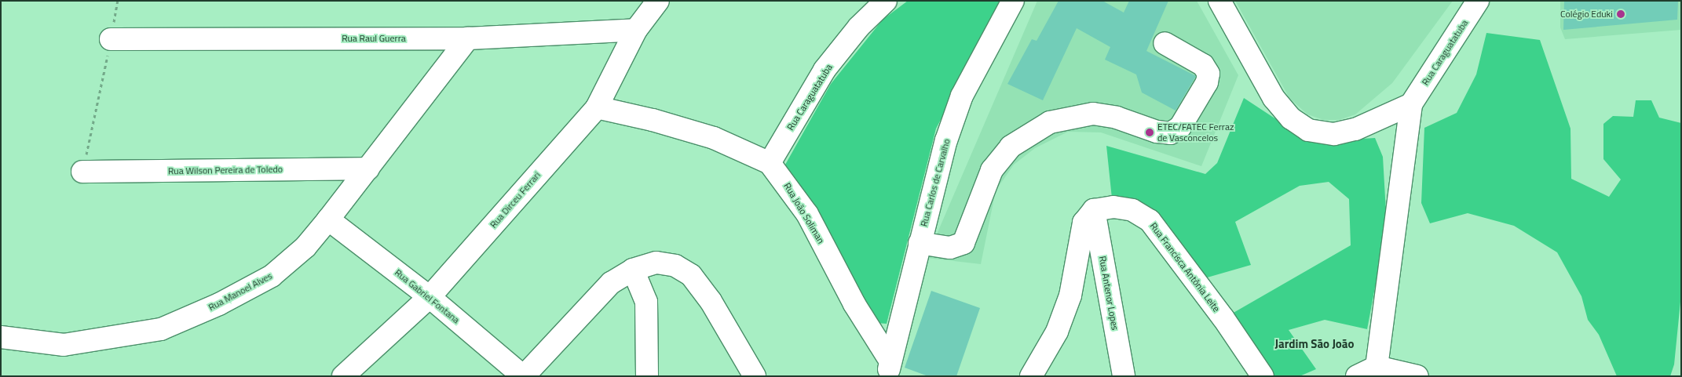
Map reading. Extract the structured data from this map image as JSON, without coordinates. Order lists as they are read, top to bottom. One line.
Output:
{"streets":{"street":["Rua Raul Guerra","Rua Caraguatatuba","Rua Wilson Pereira de Toledo","Rua Carlos de Carvalho","Rua Dirceu Ferrari","Rua João Soliman","Rua Francisca Antônia Leite","Rua Manoel Alves","Rua Antenor Lopes","Rua Gabriel Fontana"]},"crossings":[["Rua Raul Guerra","Rua Dirceu Ferrari"],["Rua Raul Guerra","Rua Manoel Alves"],["Rua Caraguatatuba","Rua João Soliman"],["Rua Wilson Pereira de Toledo","Rua Manoel Alves"],["Rua Carlos de Carvalho","Rua João Soliman"],["Rua Dirceu Ferrari","Rua João Soliman"],["Rua Dirceu Ferrari","Rua Gabriel Fontana"],["Rua Francisca Antônia Leite","Rua Antenor Lopes"],["Rua Manoel Alves","Rua Gabriel Fontana"]],"districts":["Jardim São João"],"places":["Colégio Eduki","ETEC/FATEC Ferraz de Vasconcelos"]}
